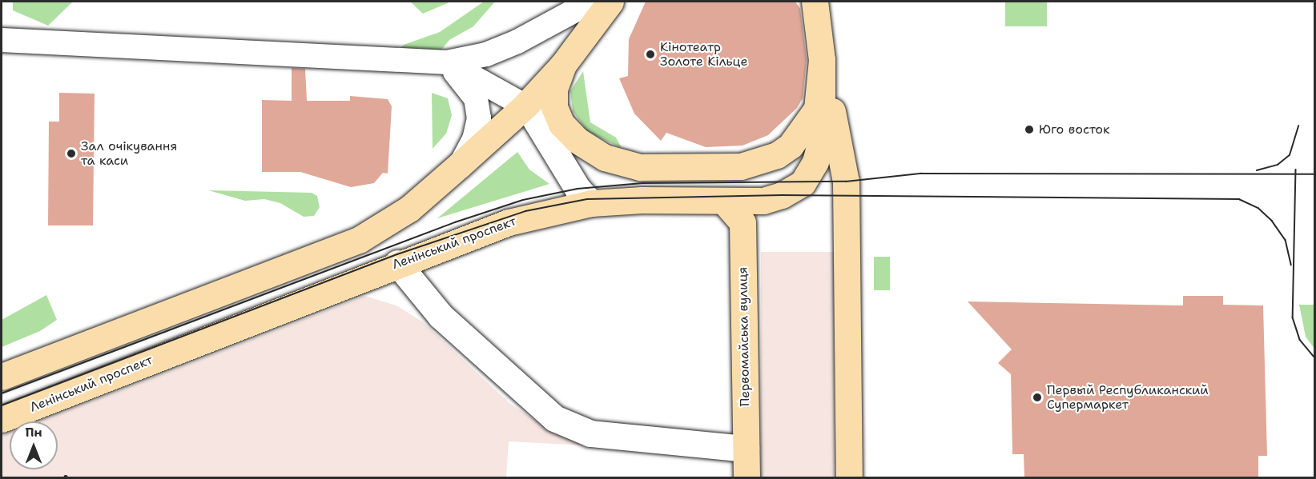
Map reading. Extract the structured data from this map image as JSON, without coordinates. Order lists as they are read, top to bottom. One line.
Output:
{"streets":{"main road":["Ленінський проспект","Первомайська вулиця"]},"crossings":[["Ленінський проспект","Первомайська вулиця"]],"places":["Кінотеатр Золоте Кільце","Юго восток","Зал очікування та каси","Первый Республиканский Супермаркет"],"north":"top"}
